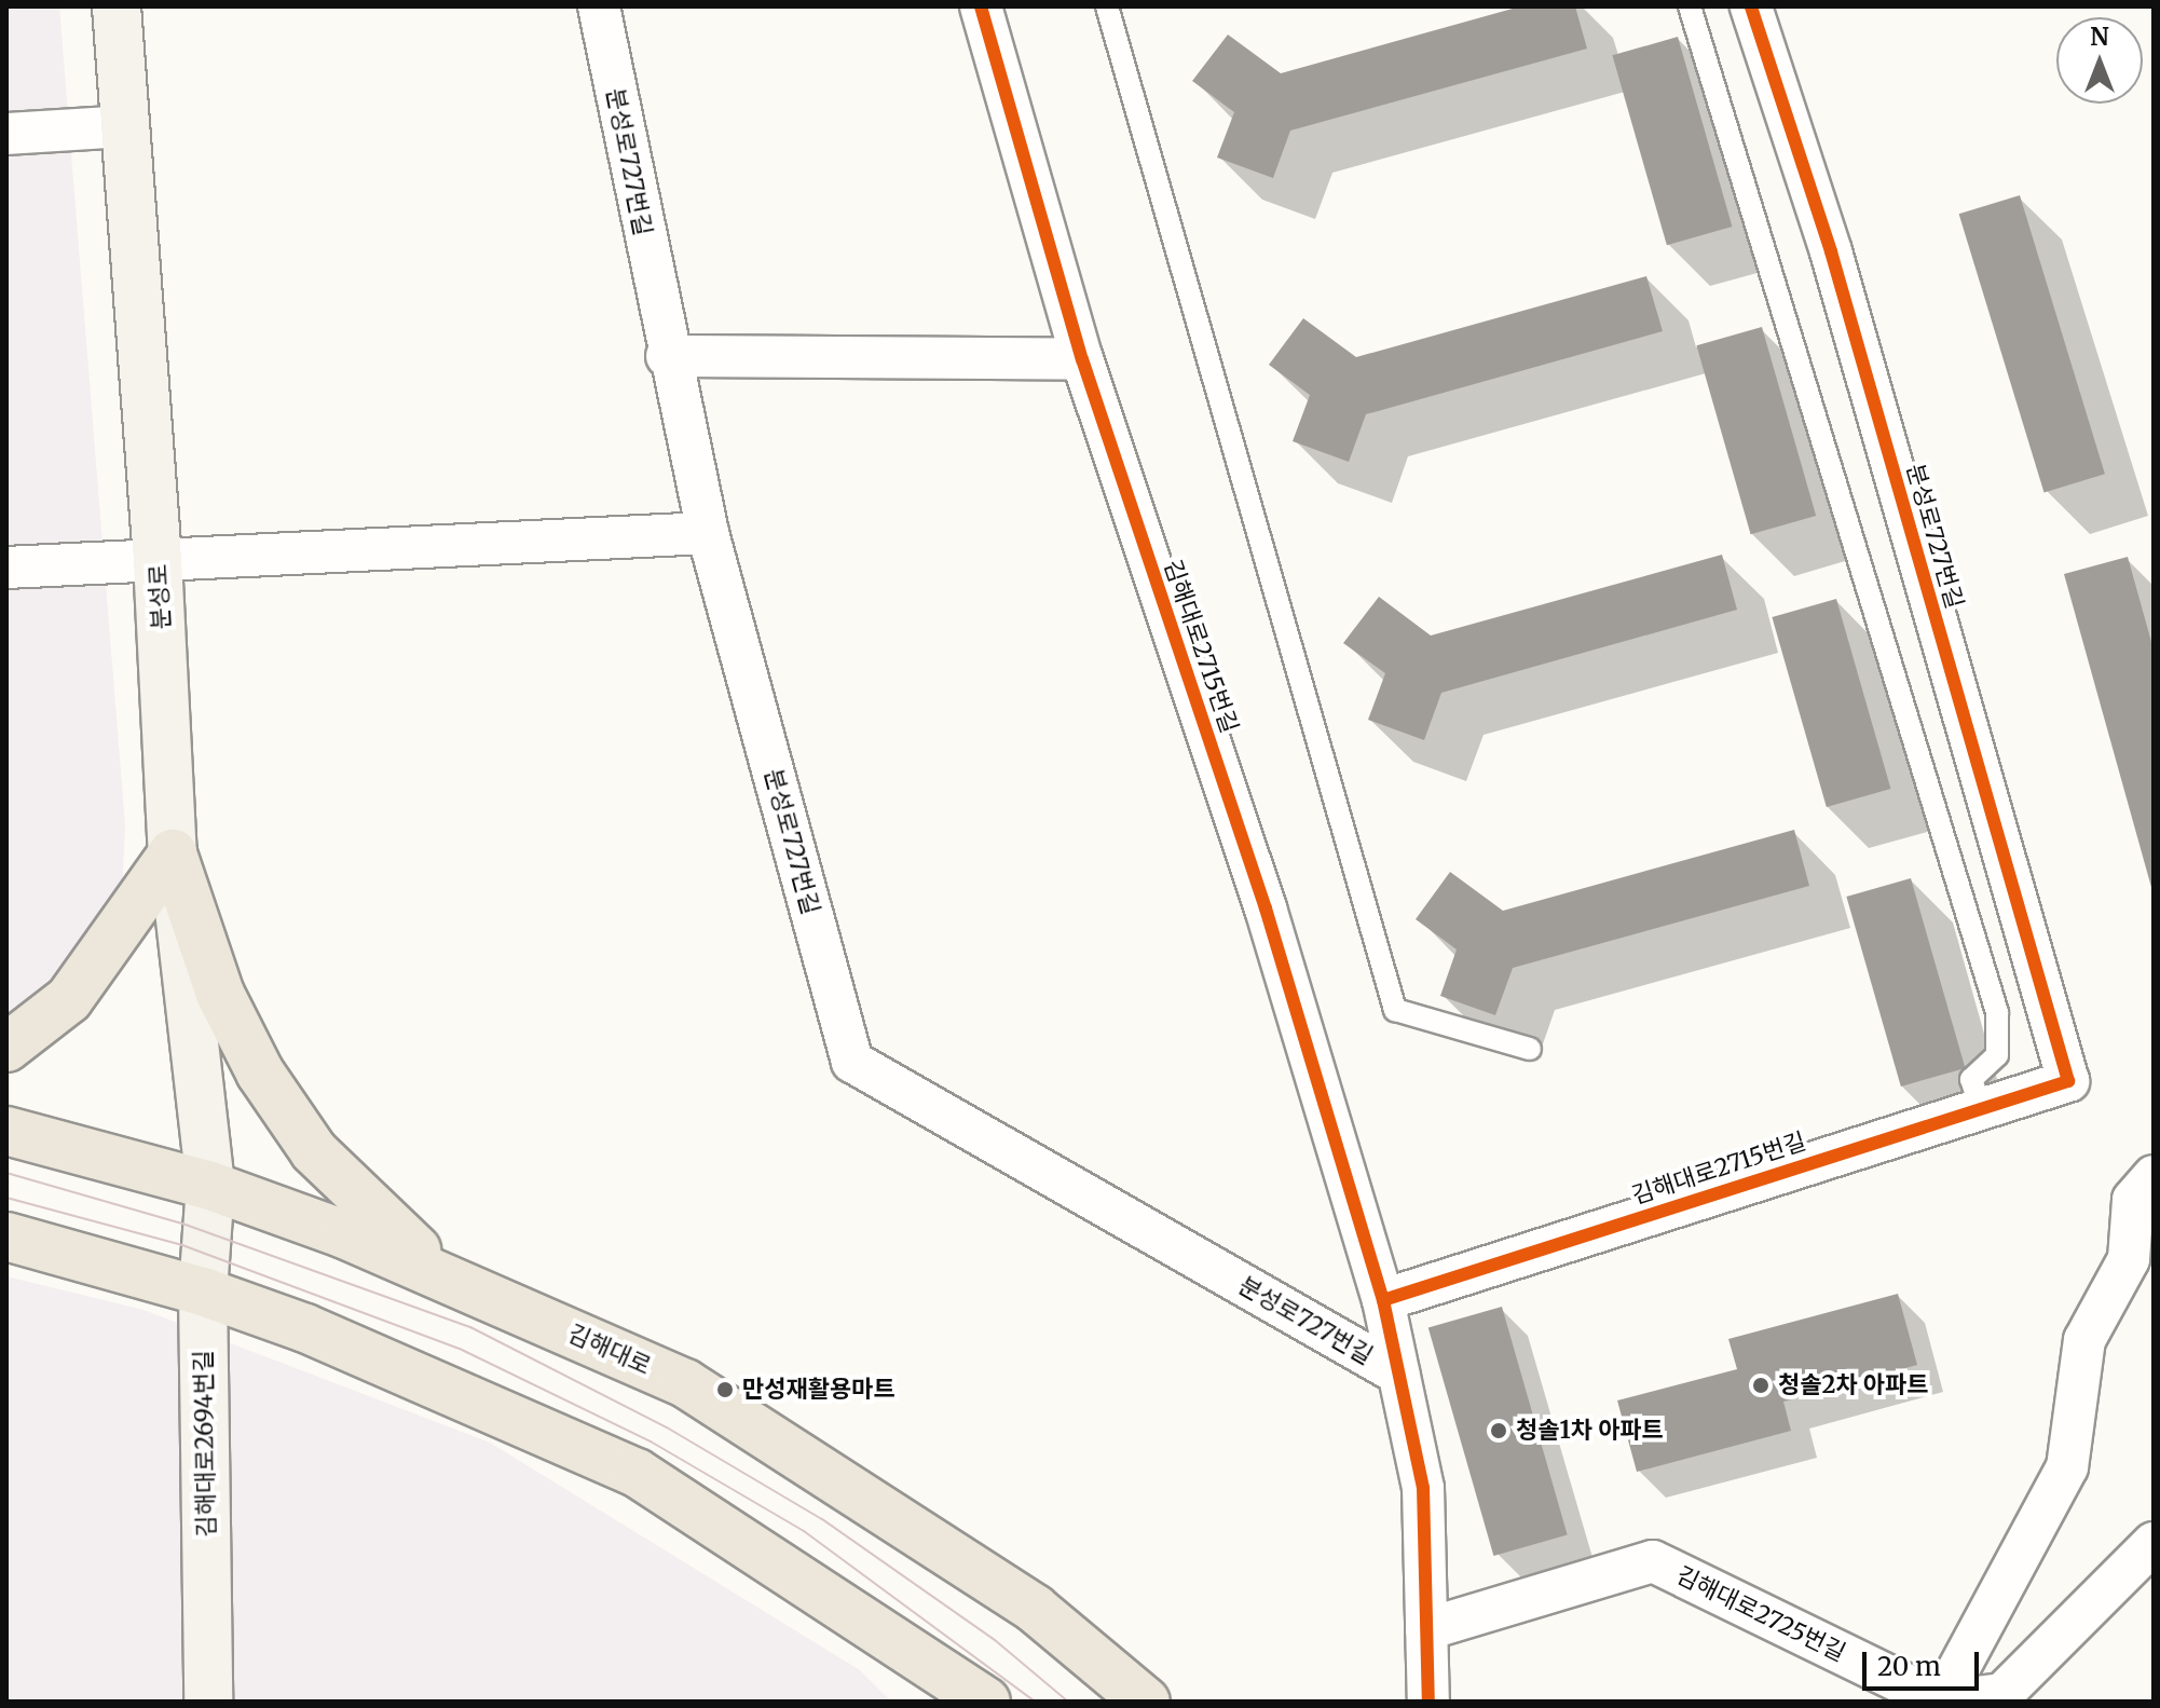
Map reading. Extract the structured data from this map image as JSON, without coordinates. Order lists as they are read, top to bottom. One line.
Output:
{"streets":{"main road":["분성로","김해대로","김해대로2694번길"],"street":["분성로727번길","김해대로2715번길","김해대로2725번길"]},"crossings":[["분성로727번길","김해대로2715번길"],["분성로","김해대로"],["분성로","김해대로2694번길"],["김해대로2715번길","김해대로2725번길"],["김해대로","김해대로2694번길"]],"places":["청솔2차 아파트","만성재활용마트","청솔1차 아파트"],"scale_bar":"20 m","north":"top"}
